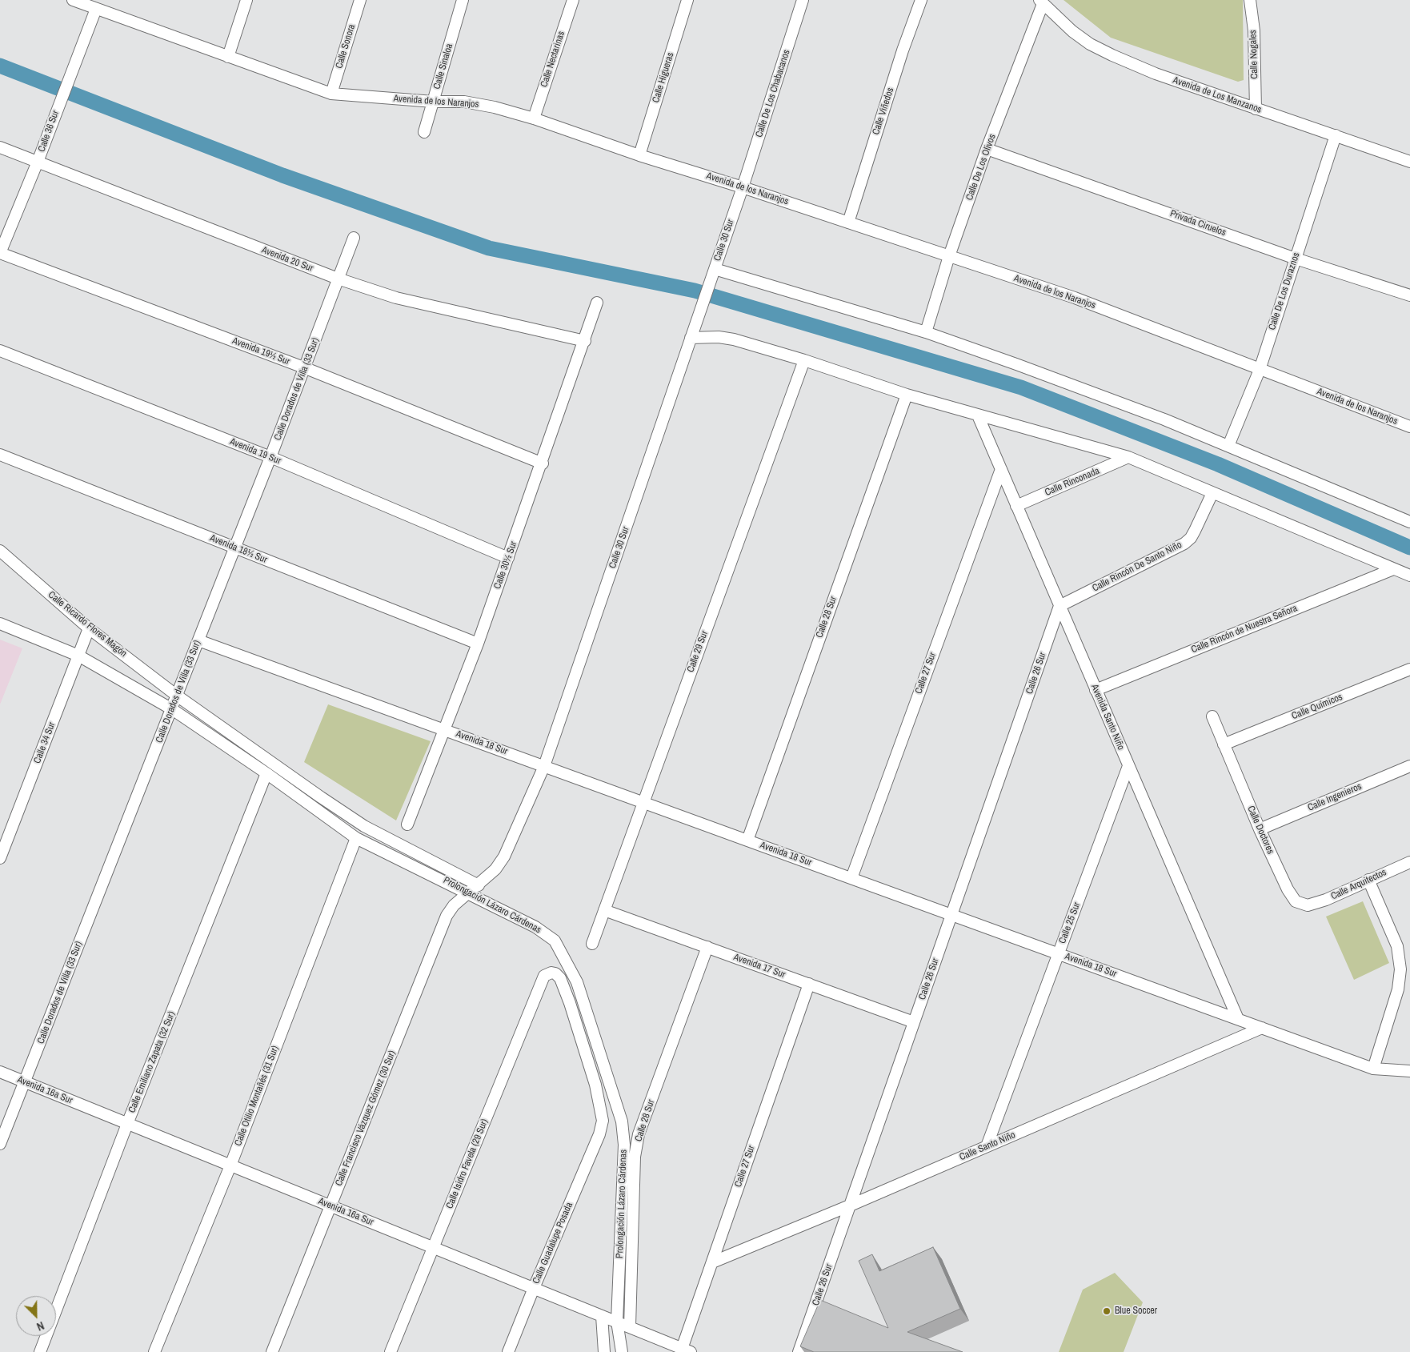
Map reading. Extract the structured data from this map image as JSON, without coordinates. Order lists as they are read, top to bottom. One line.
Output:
{"streets":{"street":["Calle Sonora","Calle Nogales","Calle Nectarinas","Calle Sinaloa","Calle Higueras","Calle De Los Chabacanos","Avenida de Los Manzanos","Avenida de los Naranjos","Calle Viñedos","Calle 36 Sur","Calle De Los Olivos","Privada Ciruelos","Calle 30 Sur","Avenida 20 Sur","Calle De Los Duraznos","Avenida 19½ Sur","Calle Dorados de Villa (33 Sur)","Avenida 19 Sur","Calle Rinconada","Avenida 18½ Sur","Calle 30½ Sur","Calle Rincón De Santo Niño","Calle 28 Sur","Calle Ricardo Flores Magón","Calle Rincón de Nuestra Señora","Calle 29 Sur","Calle 27 Sur","Calle 26 Sur","Calle Químicos","Avenida Santo Niño","Calle 34 Sur","Avenida 18 Sur","Calle Ingenieros","Calle Doctores","Calle Arquitectos","Prolongación Lázaro Cárdenas","Calle 25 Sur","Avenida 17 Sur","Calle Emiliano Zapata (32 Sur)","Avenida 16a Sur","Calle Otilio Montañés (31 Sur)","Calle Francisco Vázquez Gómez (30 Sur)","Calle Santo Niño","Calle Isidro Favela (29 Sur)","Calle Guadalupe Posada"]},"crossings":[["Calle Sonora","Avenida de los Naranjos"],["Calle Nogales","Avenida de Los Manzanos"],["Calle Nectarinas","Avenida de los Naranjos"],["Calle Sinaloa","Avenida de los Naranjos"],["Calle Higueras","Avenida de los Naranjos"],["Calle De Los Chabacanos","Avenida de los Naranjos"],["Calle De Los Chabacanos","Calle 30 Sur"],["Avenida de Los Manzanos","Calle De Los Olivos"],["Avenida de Los Manzanos","Calle De Los Duraznos"],["Avenida de los Naranjos","Calle Viñedos"],["Avenida de los Naranjos","Calle 36 Sur"],["Avenida de los Naranjos","Calle De Los Olivos"],["Avenida de los Naranjos","Calle 30 Sur"],["Avenida de los Naranjos","Calle De Los Duraznos"],["Calle 36 Sur","Avenida 20 Sur"],["Calle 36 Sur","Avenida 19½ Sur"],["Calle De Los Olivos","Privada Ciruelos"],["Privada Ciruelos","Calle De Los Duraznos"],["Calle 30 Sur","Avenida 18 Sur"],["Calle 30 Sur","Prolongación Lázaro Cárdenas"],["Calle 30 Sur","Calle Francisco Vázquez Gómez (30 Sur)"],["Avenida 20 Sur","Calle Dorados de Villa (33 Sur)"],["Avenida 20 Sur","Calle 30½ Sur"],["Avenida 19½ Sur","Calle Dorados de Villa (33 Sur)"],["Avenida 19½ Sur","Calle 30½ Sur"],["Calle Dorados de Villa (33 Sur)","Avenida 19 Sur"],["Calle Dorados de Villa (33 Sur)","Avenida 18½ Sur"],["Calle Dorados de Villa (33 Sur)","Calle Ricardo Flores Magón"],["Calle Dorados de Villa (33 Sur)","Avenida 18 Sur"],["Calle Dorados de Villa (33 Sur)","Prolongación Lázaro Cárdenas"],["Calle Dorados de Villa (33 Sur)","Avenida 16a Sur"],["Avenida 19 Sur","Calle 30½ Sur"],["Calle Rinconada","Avenida Santo Niño"],["Avenida 18½ Sur","Calle 30½ Sur"],["Calle 30½ Sur","Avenida 18 Sur"],["Calle Rincón De Santo Niño","Calle 26 Sur"],["Calle Rincón De Santo Niño","Avenida Santo Niño"],["Calle 28 Sur","Avenida 18 Sur"],["Calle 28 Sur","Avenida 17 Sur"],["Calle 28 Sur","Avenida 16a Sur"],["Calle Ricardo Flores Magón","Calle 34 Sur"],["Calle Ricardo Flores Magón","Prolongación Lázaro Cárdenas"],["Calle Rincón de Nuestra Señora","Avenida Santo Niño"],["Calle 29 Sur","Avenida 18 Sur"],["Calle 29 Sur","Avenida 17 Sur"],["Calle 27 Sur","Avenida Santo Niño"],["Calle 27 Sur","Avenida 18 Sur"],["Calle 27 Sur","Avenida 17 Sur"],["Calle 27 Sur","Avenida 16a Sur"],["Calle 27 Sur","Calle Santo Niño"],["Calle 26 Sur","Avenida Santo Niño"],["Calle 26 Sur","Avenida 18 Sur"],["Calle 26 Sur","Avenida 17 Sur"],["Calle 26 Sur","Calle Santo Niño"],["Calle Químicos","Calle Doctores"],["Avenida Santo Niño","Avenida 18 Sur"],["Avenida Santo Niño","Calle 25 Sur"],["Avenida 18 Sur","Calle 25 Sur"],["Avenida 18 Sur","Calle Santo Niño"],["Calle Ingenieros","Calle Doctores"],["Calle Doctores","Calle Arquitectos"],["Prolongación Lázaro Cárdenas","Calle Emiliano Zapata (32 Sur)"],["Prolongación Lázaro Cárdenas","Avenida 16a Sur"],["Prolongación Lázaro Cárdenas","Calle Otilio Montañés (31 Sur)"],["Prolongación Lázaro Cárdenas","Calle Francisco Vázquez Gómez (30 Sur)"],["Calle 25 Sur","Calle Santo Niño"],["Calle Emiliano Zapata (32 Sur)","Avenida 16a Sur"],["Avenida 16a Sur","Calle Otilio Montañés (31 Sur)"],["Avenida 16a Sur","Calle Francisco Vázquez Gómez (30 Sur)"],["Avenida 16a Sur","Calle Isidro Favela (29 Sur)"],["Avenida 16a Sur","Calle Guadalupe Posada"],["Calle Isidro Favela (29 Sur)","Calle Guadalupe Posada"]],"places":["Blue Soccer"],"north":"bottom right"}
